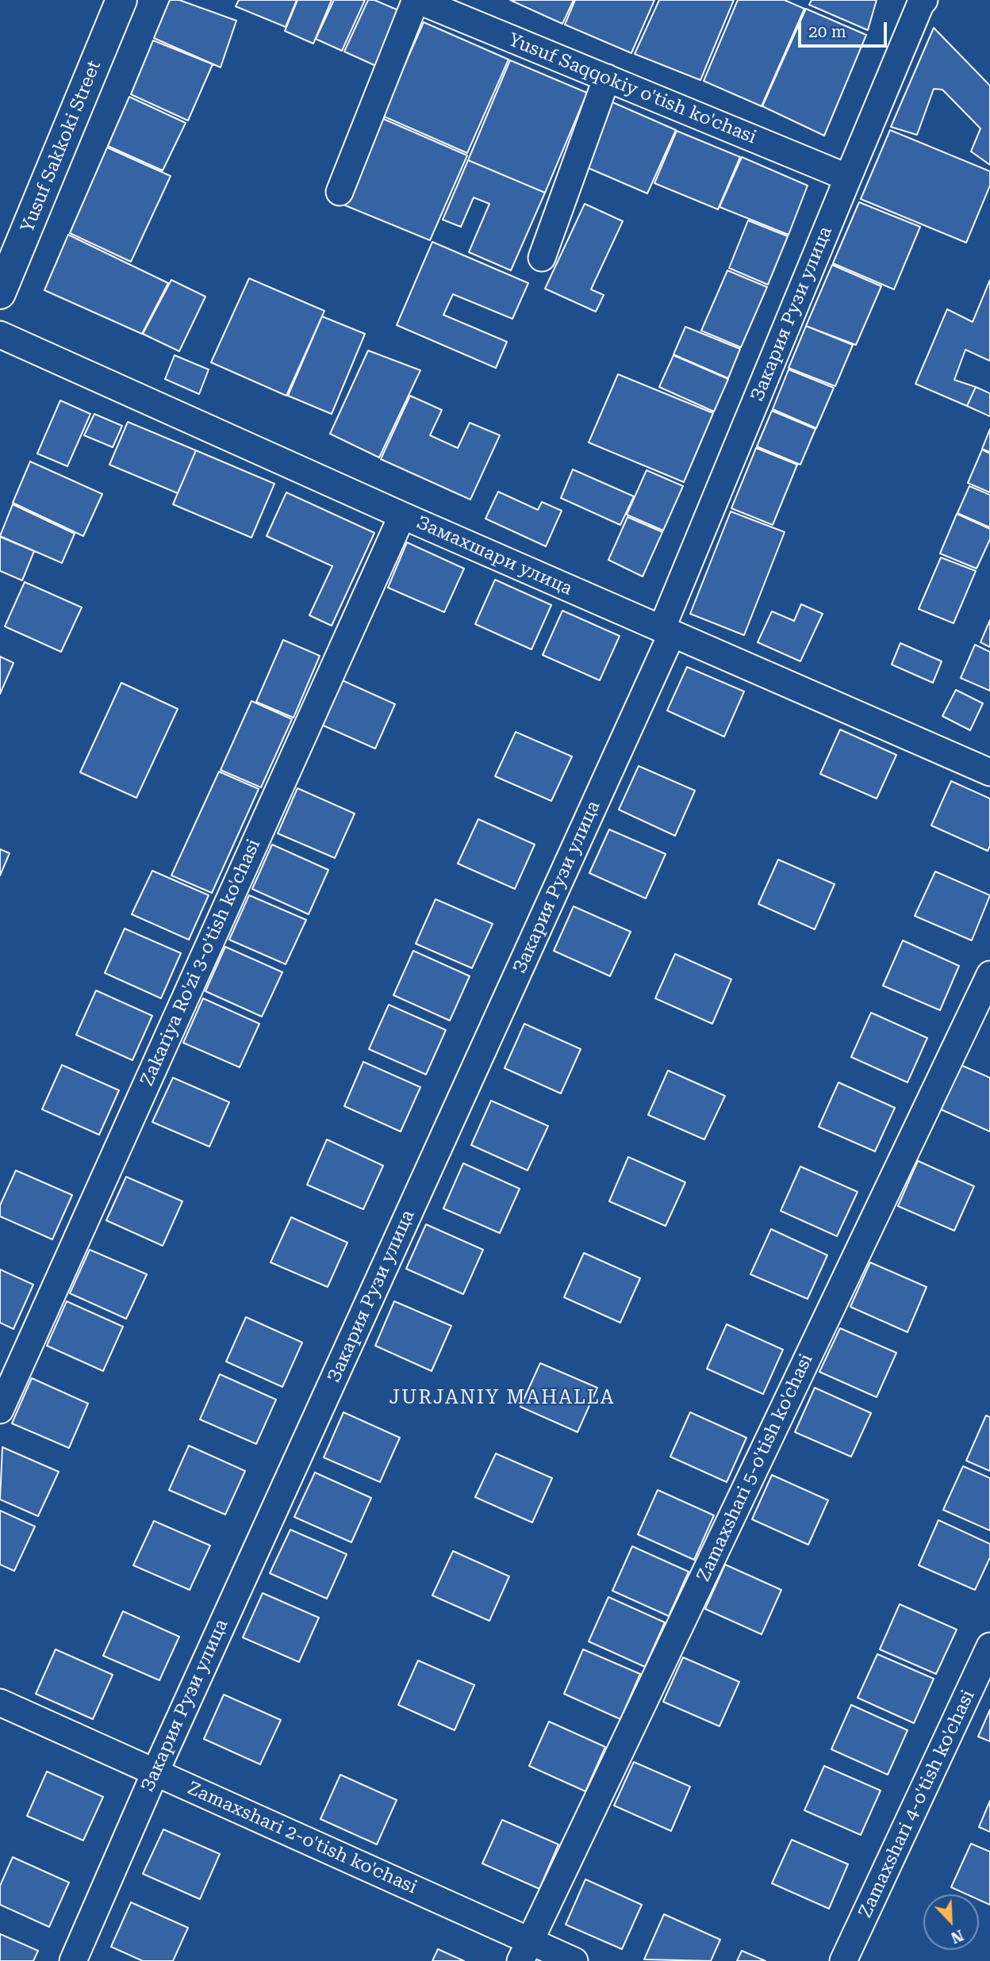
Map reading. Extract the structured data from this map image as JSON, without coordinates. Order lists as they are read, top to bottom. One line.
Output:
{"streets":{"main road":["Yusuf Sakkoki Street"],"street":["Yusuf Saqqokiy o'tish ko'chasi","Закария Рузи улица","Замахшари улица","Zakariya Ro'zi 3-o'tish ko'chasi","Zamaxshari 5-o'tish ko'chasi","Zamaxshari 4-o'tish ko'chasi","Zamaxshari 2-o'tish ko'chasi"]},"crossings":[["Yusuf Saqqokiy o'tish ko'chasi","Закария Рузи улица"],["Закария Рузи улица","Замахшари улица"],["Закария Рузи улица","Zamaxshari 2-o'tish ko'chasi"],["Замахшари улица","Zakariya Ro'zi 3-o'tish ko'chasi"],["Zamaxshari 5-o'tish ko'chasi","Zamaxshari 2-o'tish ko'chasi"]],"districts":["JURJANIY MAHALLA"],"scale_bar":"20 m","north":"bottom right"}
